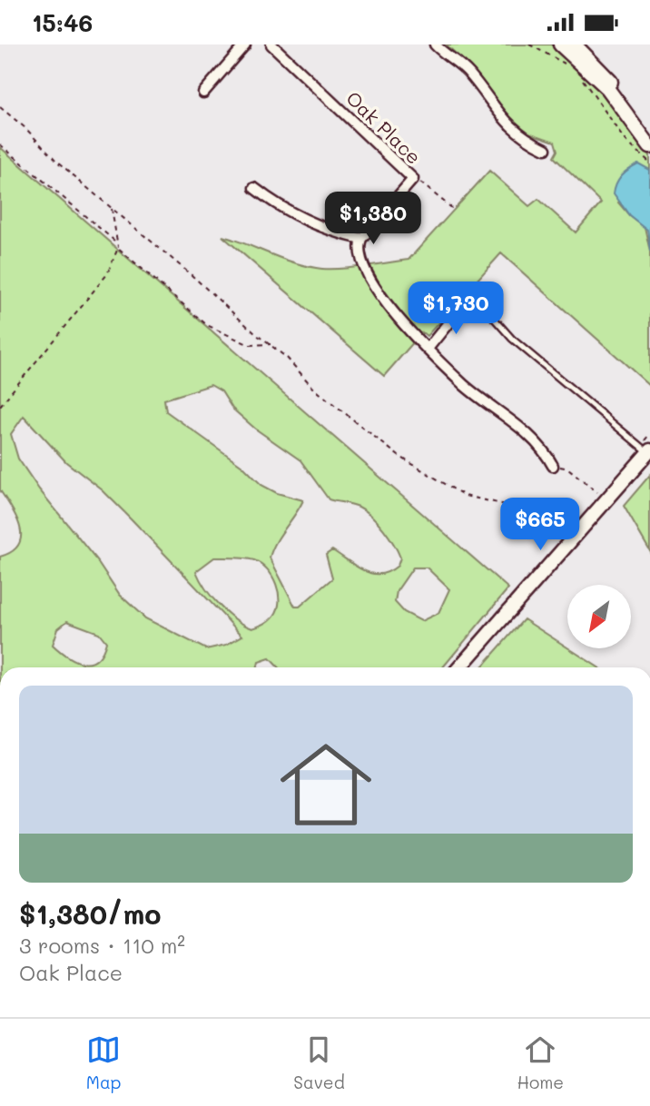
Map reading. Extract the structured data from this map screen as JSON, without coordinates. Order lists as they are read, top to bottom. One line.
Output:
{"streets":{"street":["Oak Place"]},"north":"bottom left","page":{"status":"15:46","price":["$1,380","$1,730","$665"],"list":[{"name":"$1,380/mo","note":"3 rooms · 110 m² · Oak Place"}],"tabs":["Map","Saved","Home"]}}
